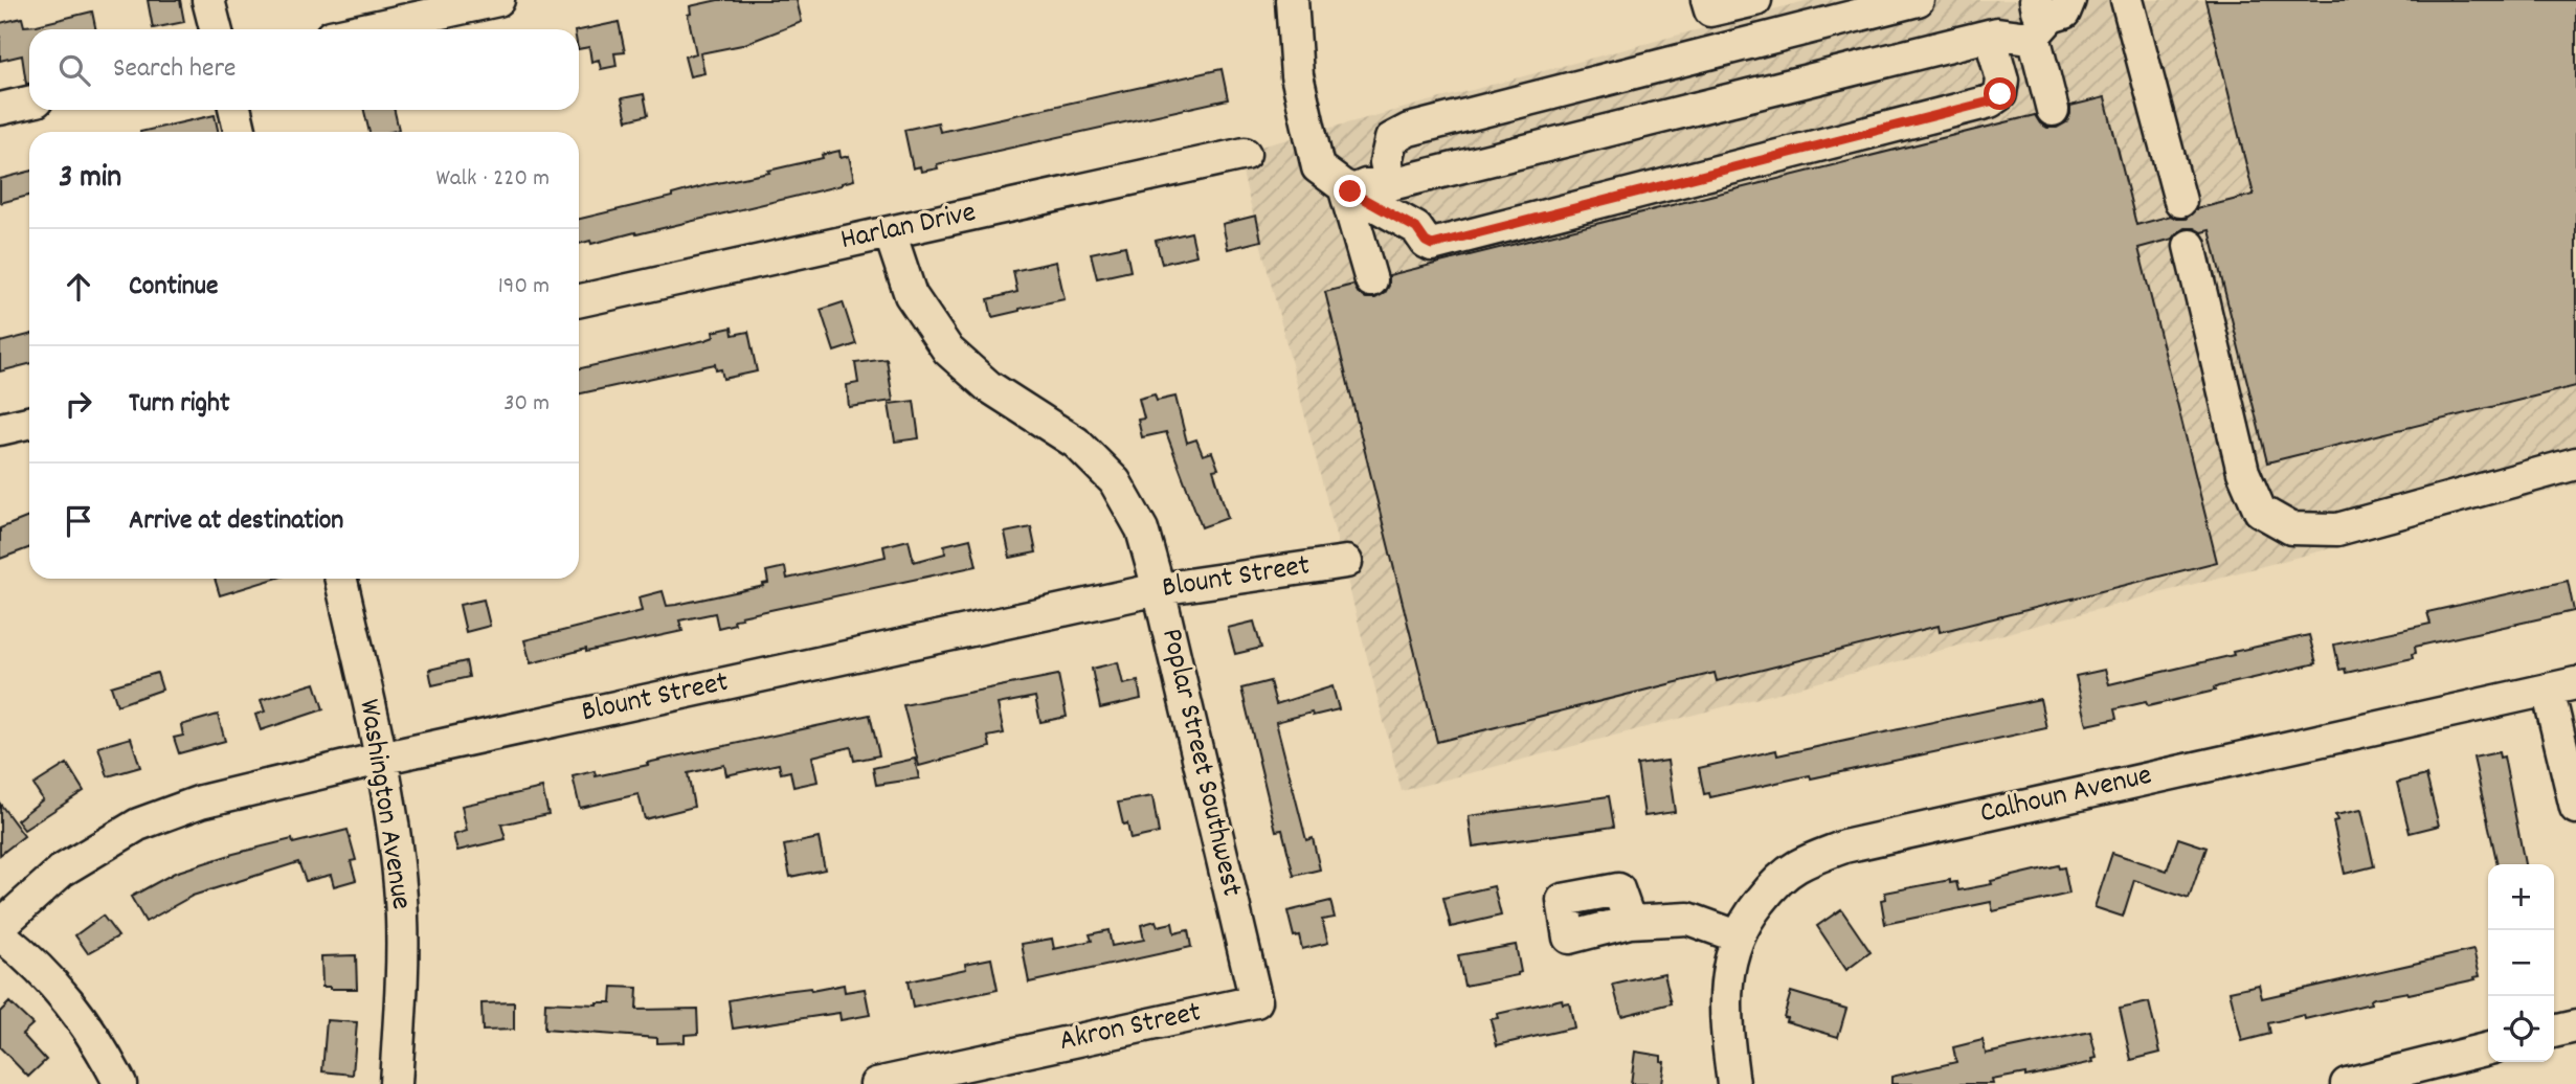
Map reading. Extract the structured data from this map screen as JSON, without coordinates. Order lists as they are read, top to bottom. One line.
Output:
{"streets":{"street":["Harlan Drive","Blount Street","Poplar Street Southwest","Calhoun Avenue","Washington Avenue","Akron Street"]},"crossings":[["Harlan Drive","Poplar Street Southwest"],["Blount Street","Poplar Street Southwest"],["Blount Street","Washington Avenue"],["Poplar Street Southwest","Akron Street"]],"page":{"search":"Search here","heading":["3 min","Walk · 220 m"],"list":[["Continue","190 m"],["Turn right","30 m"],"Arrive at destination"],"map_buttons":["+","−"]}}
